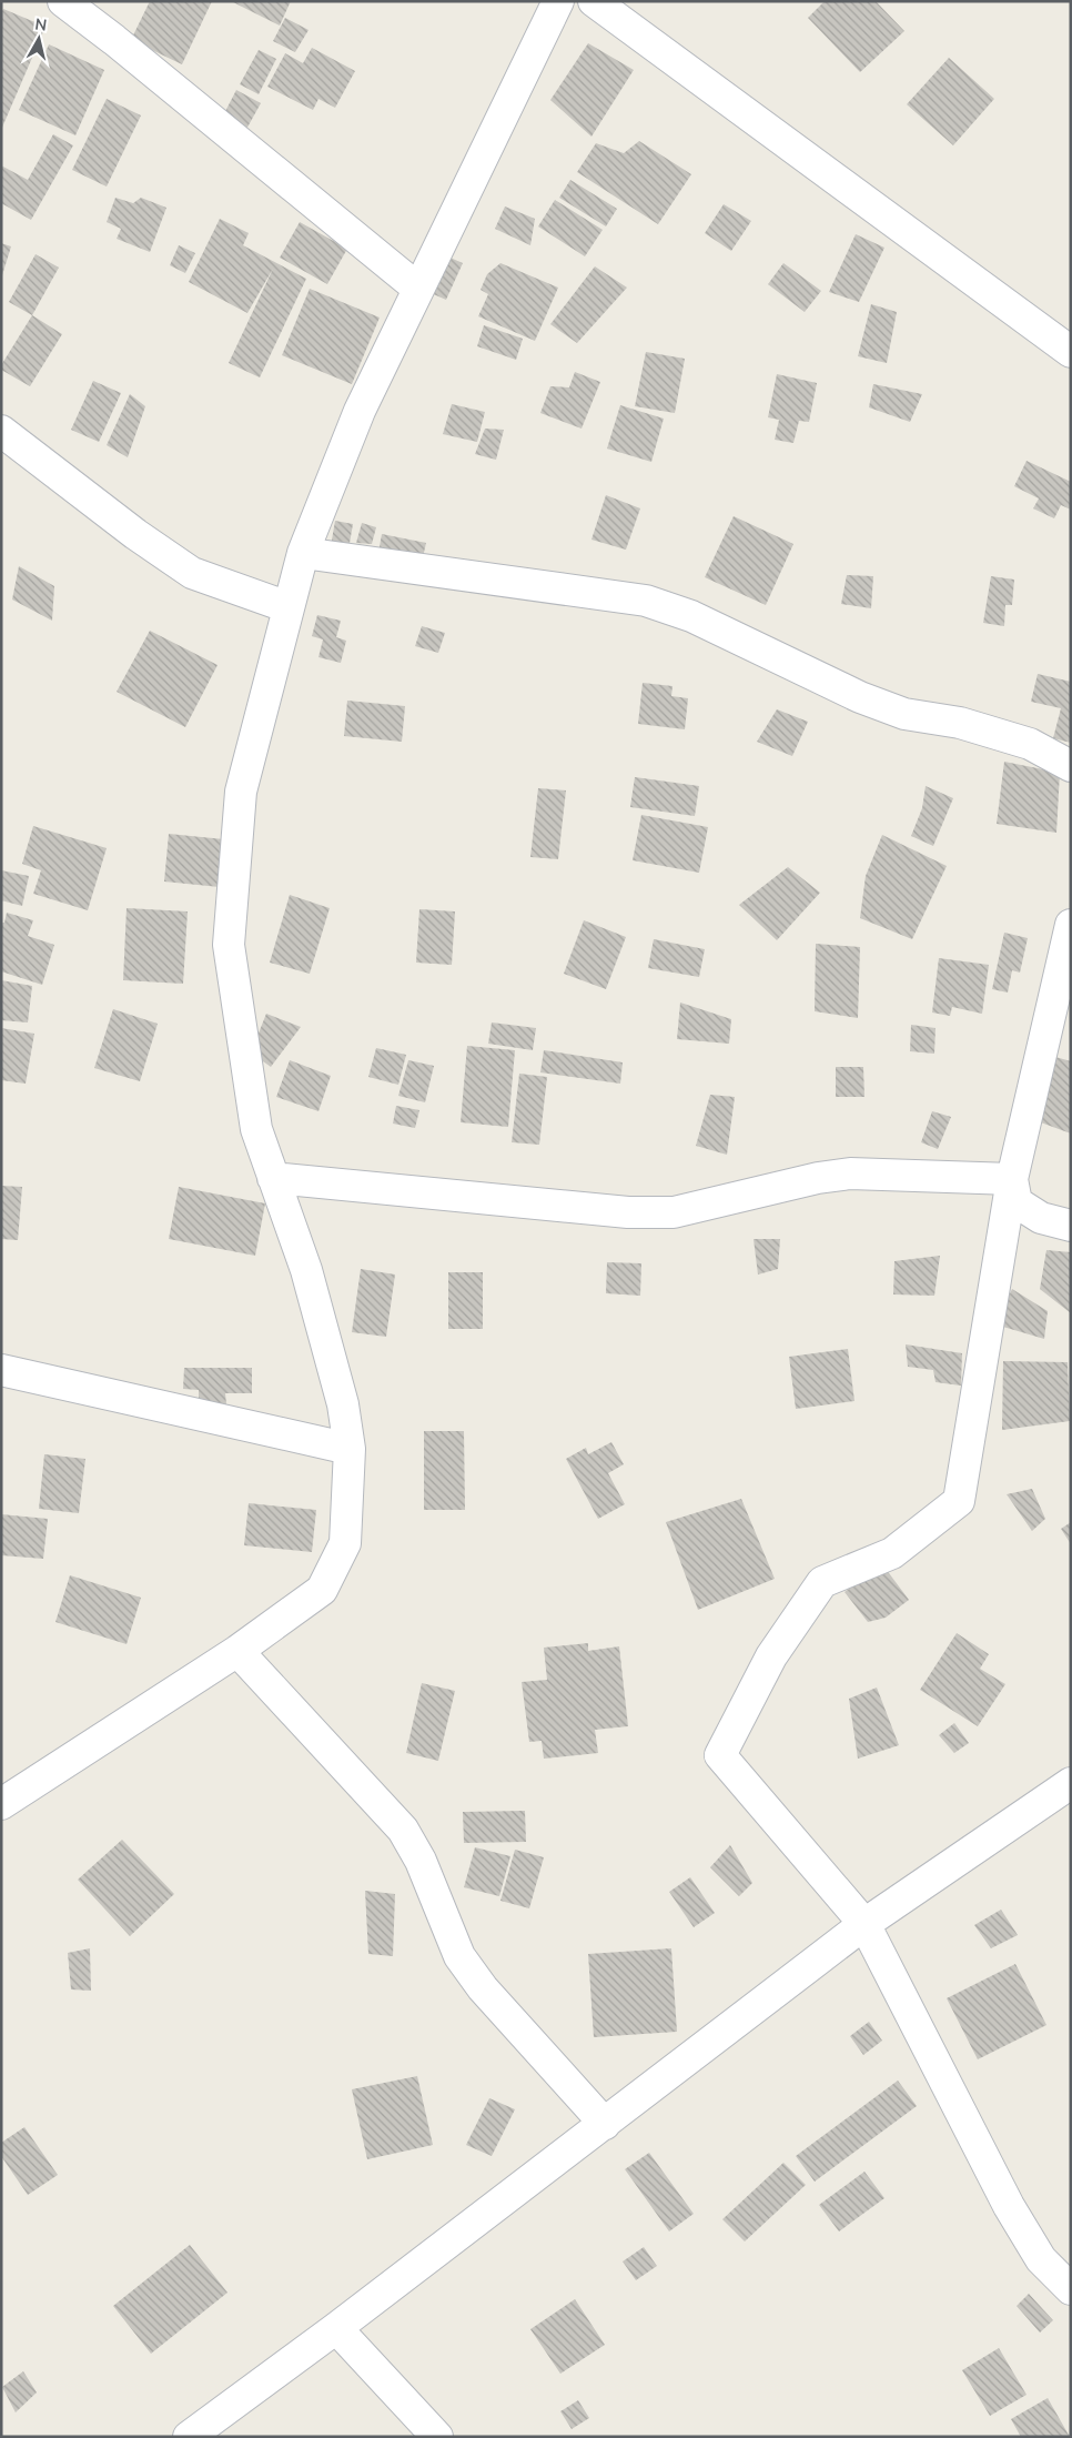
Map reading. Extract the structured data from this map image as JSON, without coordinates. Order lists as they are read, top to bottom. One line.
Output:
{"north":"top"}
